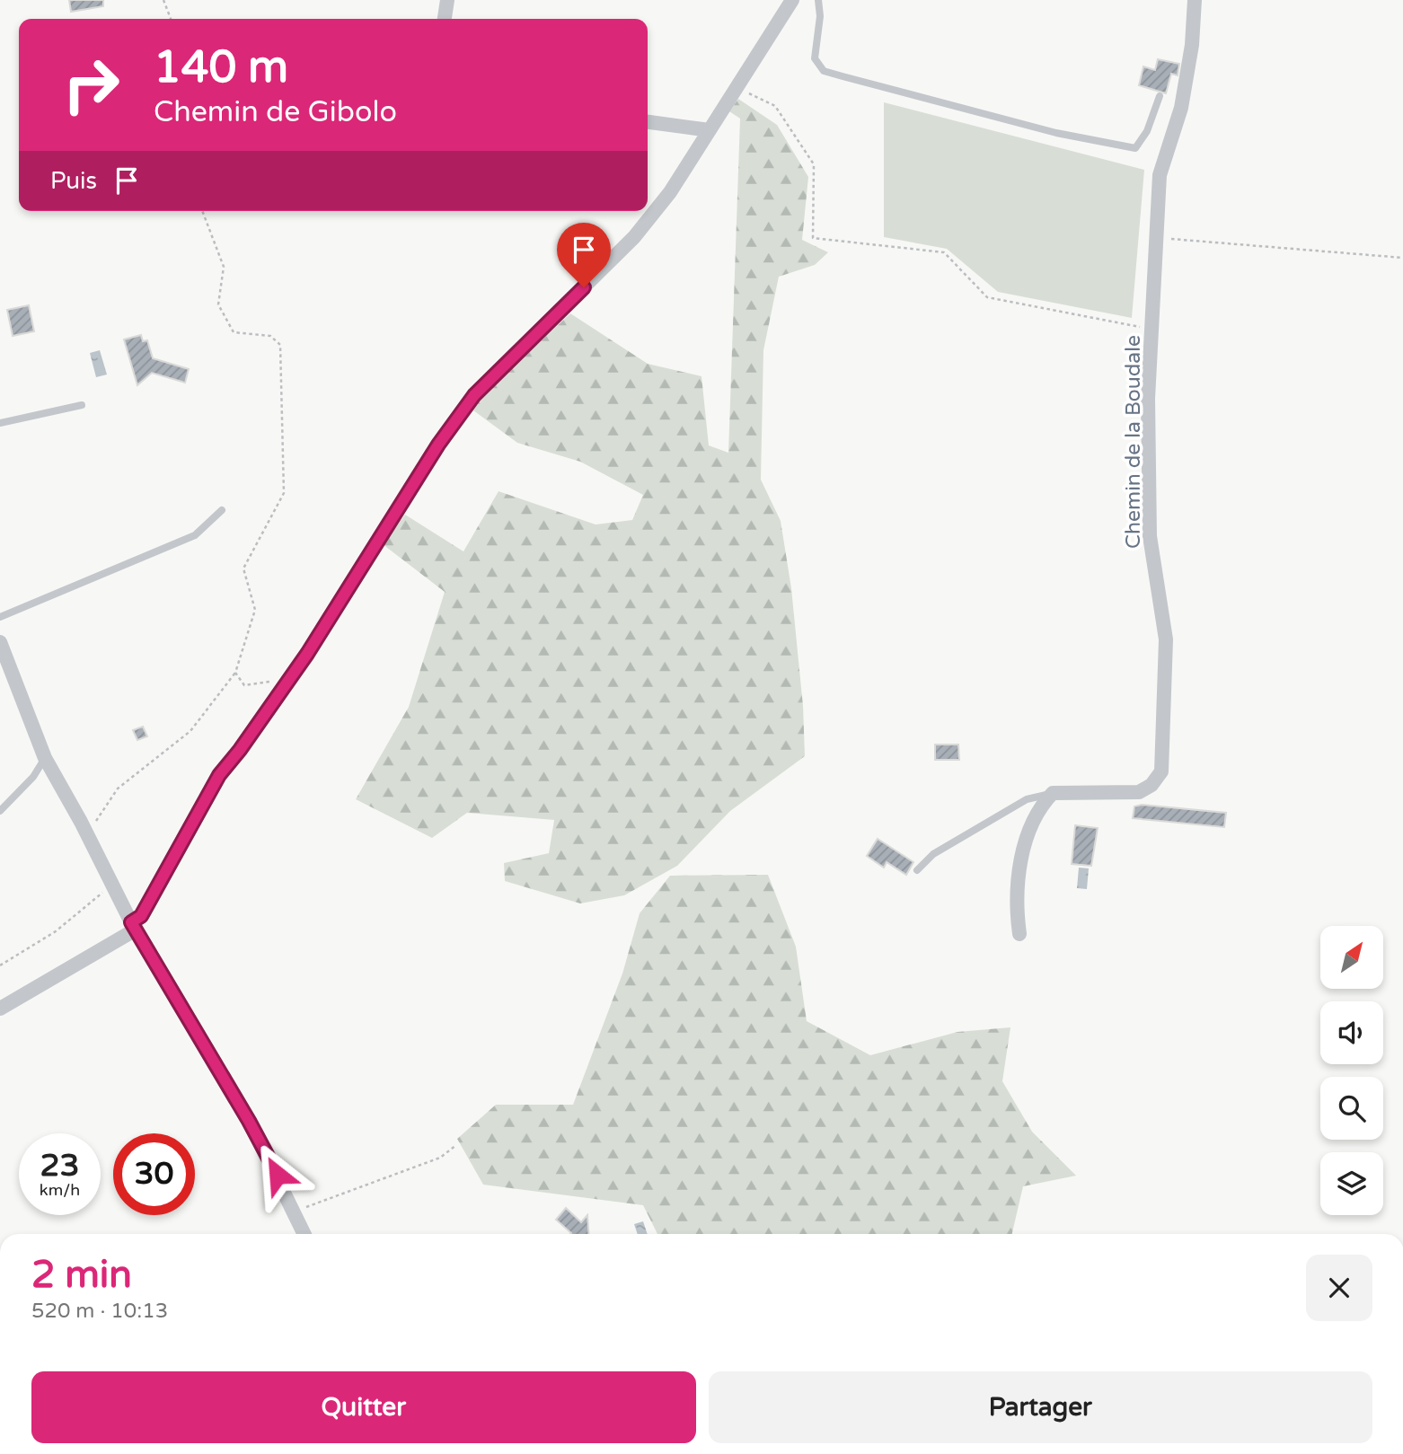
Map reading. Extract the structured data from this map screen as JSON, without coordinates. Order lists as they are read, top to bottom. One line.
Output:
{"streets":{"street":["Chemin de la Boudale"]},"north":"top right","page":{"turn":["140 m","Chemin de Gibolo"],"then":"Puis","speed":"23 km/h","limit":"30","heading":["2 min","520 m · 10:13"],"buttons":["Quitter","Partager"]}}
